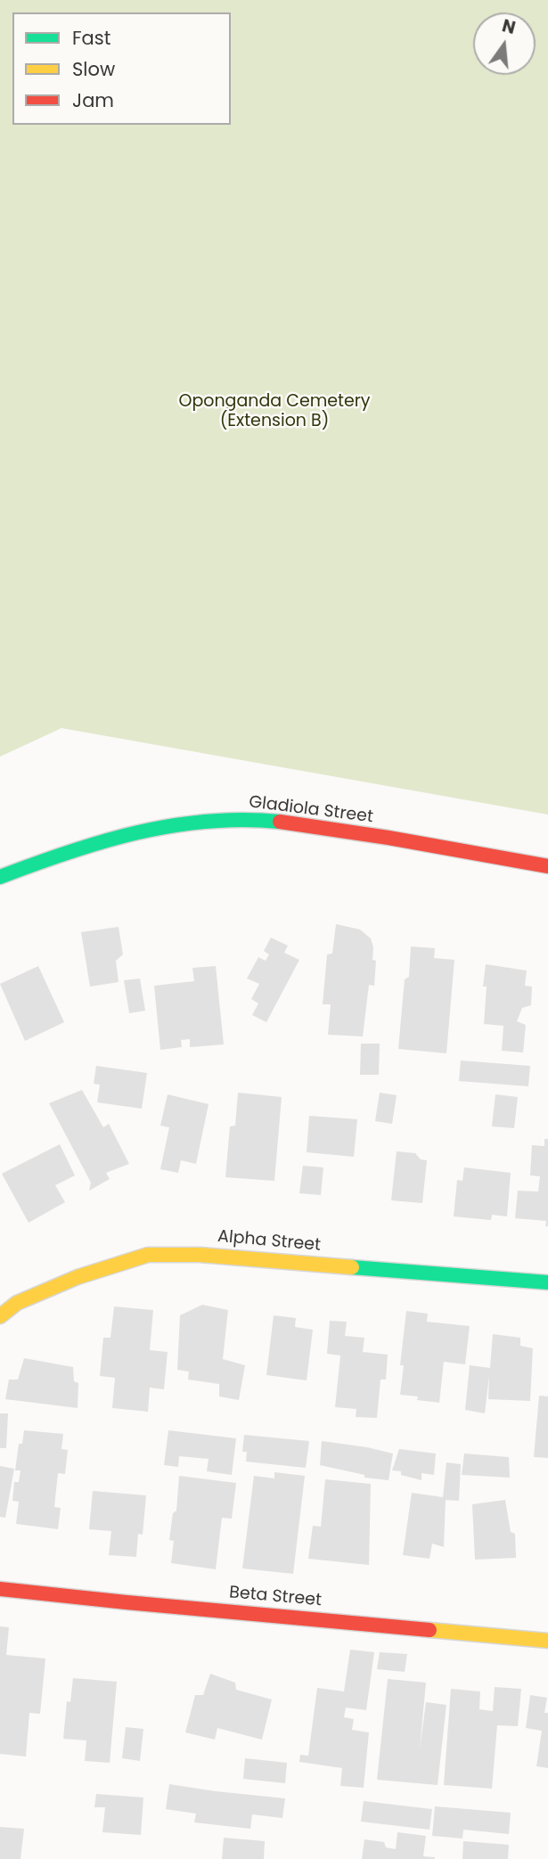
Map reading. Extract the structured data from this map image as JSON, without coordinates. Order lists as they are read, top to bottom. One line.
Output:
{"streets":{"street":["Gladiola Street","Alpha Street","Beta Street"]},"parks":["Oponganda Cemetery (Extension B)"],"legend":["Fast","Slow","Jam"],"north":"top"}
